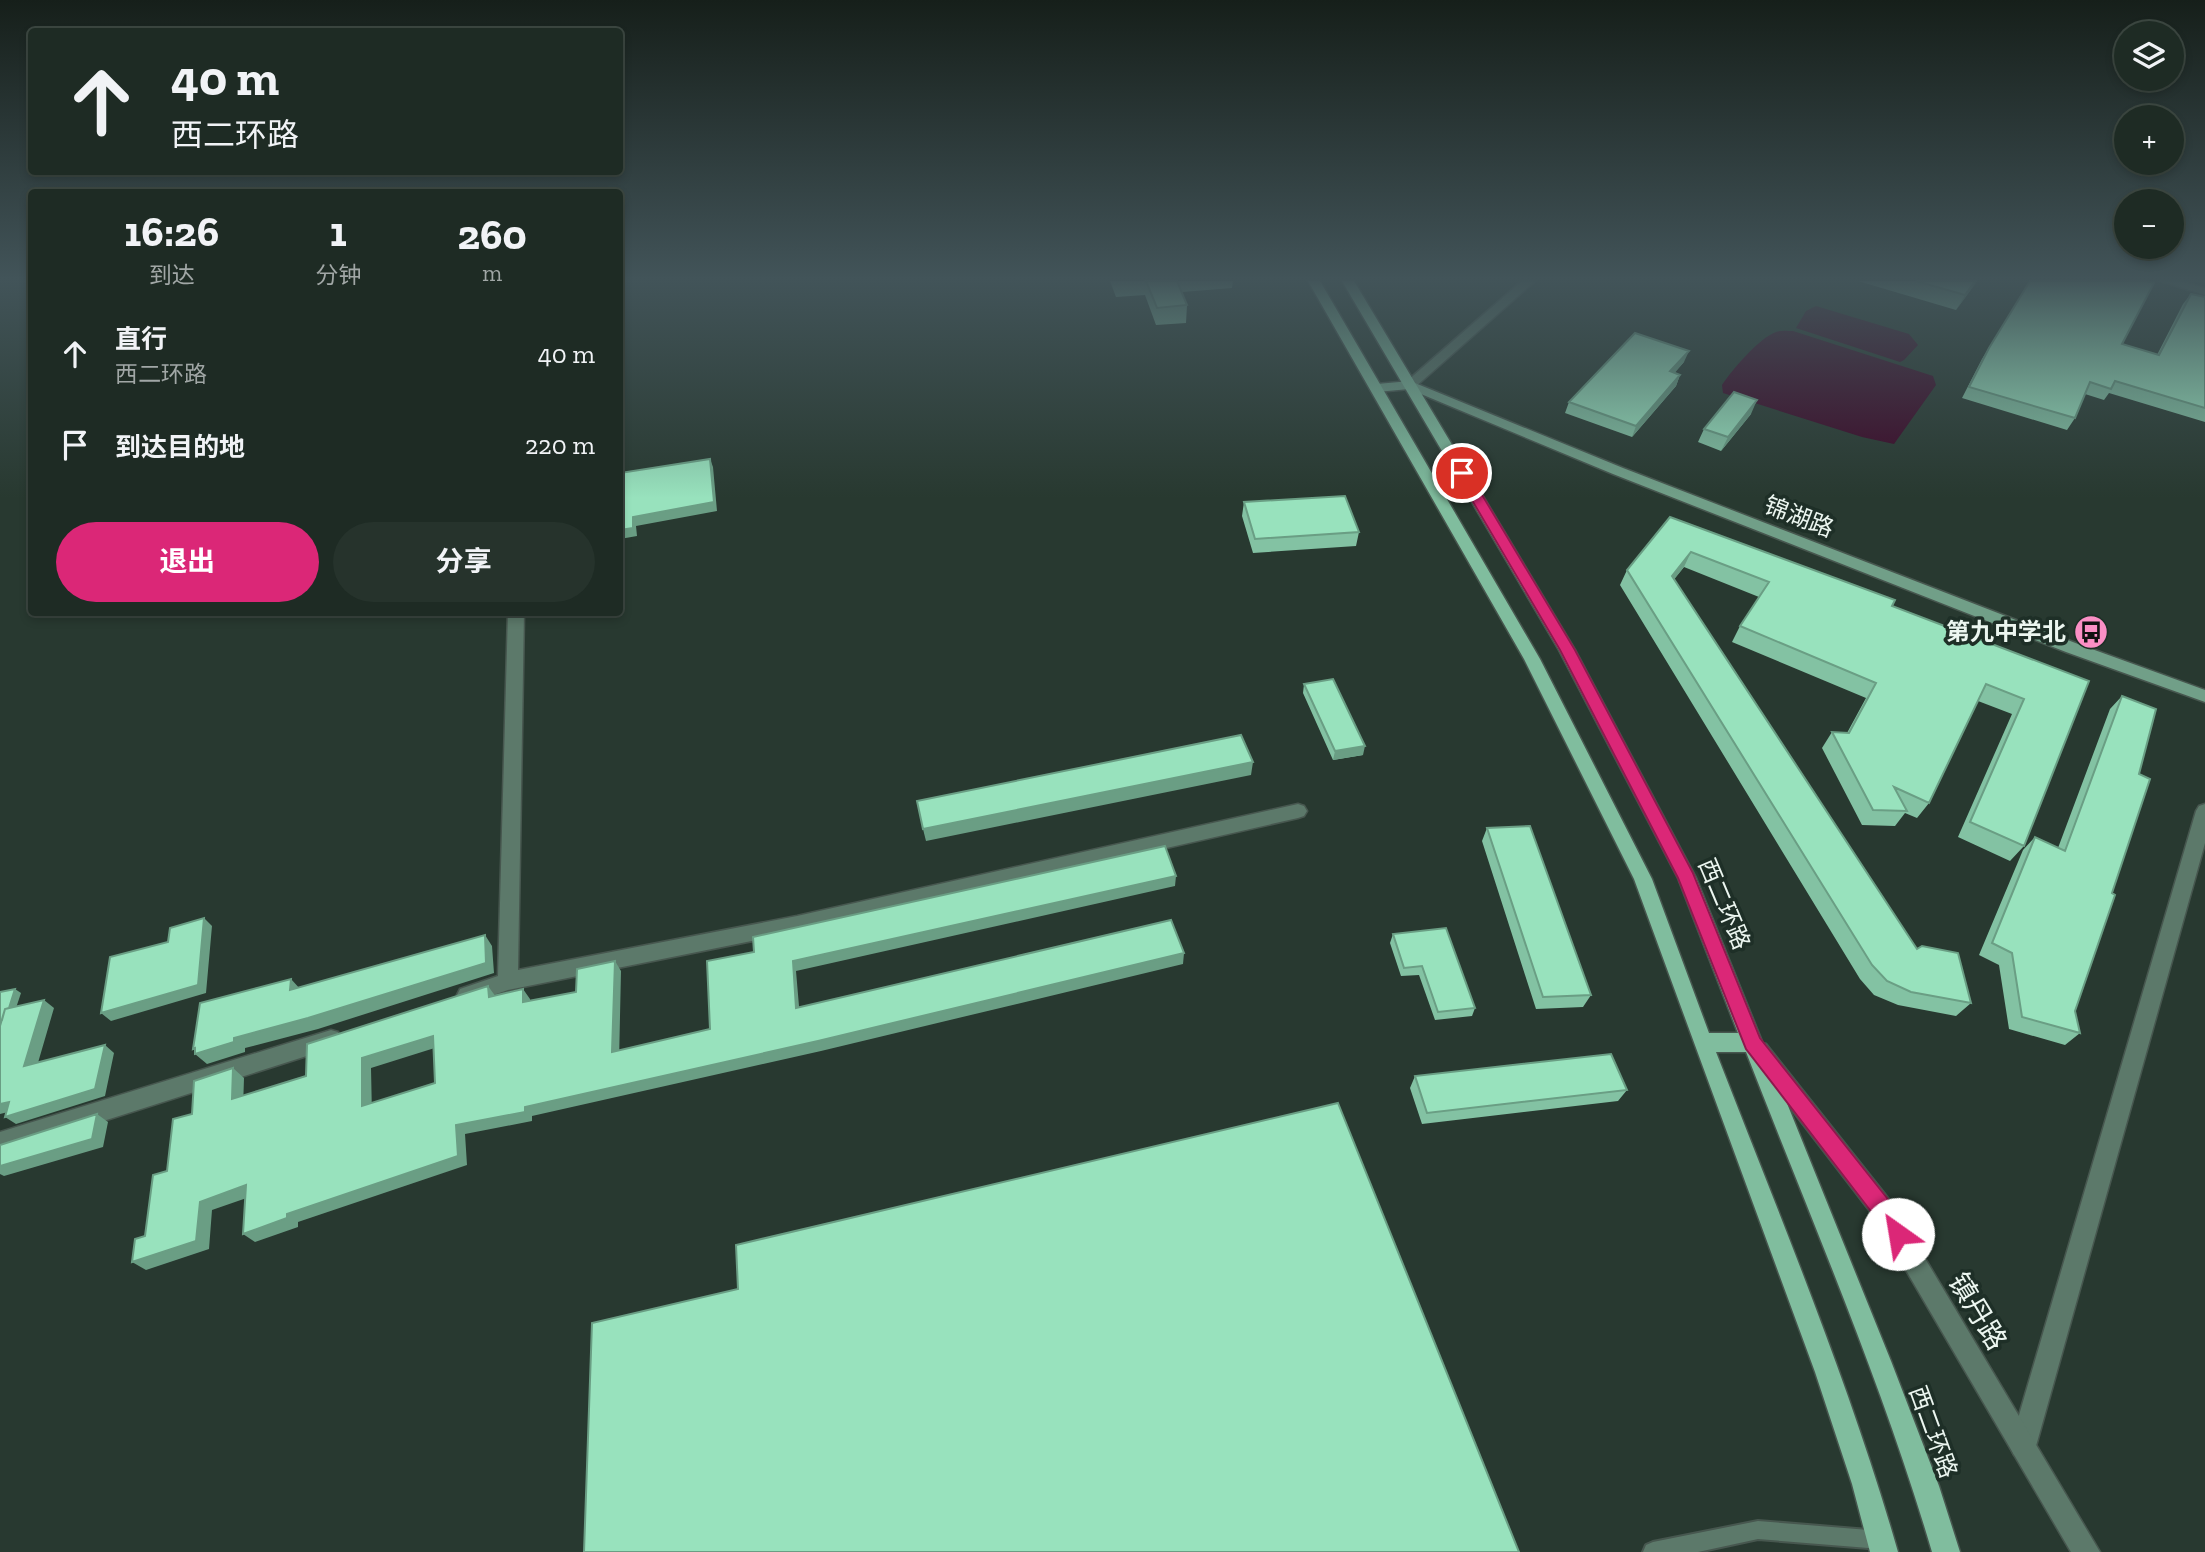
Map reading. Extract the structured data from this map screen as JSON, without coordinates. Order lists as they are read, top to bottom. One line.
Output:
{"streets":{"main road":["锦湖路","西二环路"],"street":["镇丹路"]},"crossings":[["锦湖路","西二环路"],["西二环路","镇丹路"]],"places":{"bus stop":["第九中学北"]},"page":{"map_buttons":["+","−"],"turn":["40 m","西二环路"],"eta":["16:26","到达","1","分钟","260","m"],"list":[{"name":"直行","note":"西二环路","value":"40 m"},{"name":"到达目的地","value":"220 m"}],"buttons":["退出","分享"]}}
